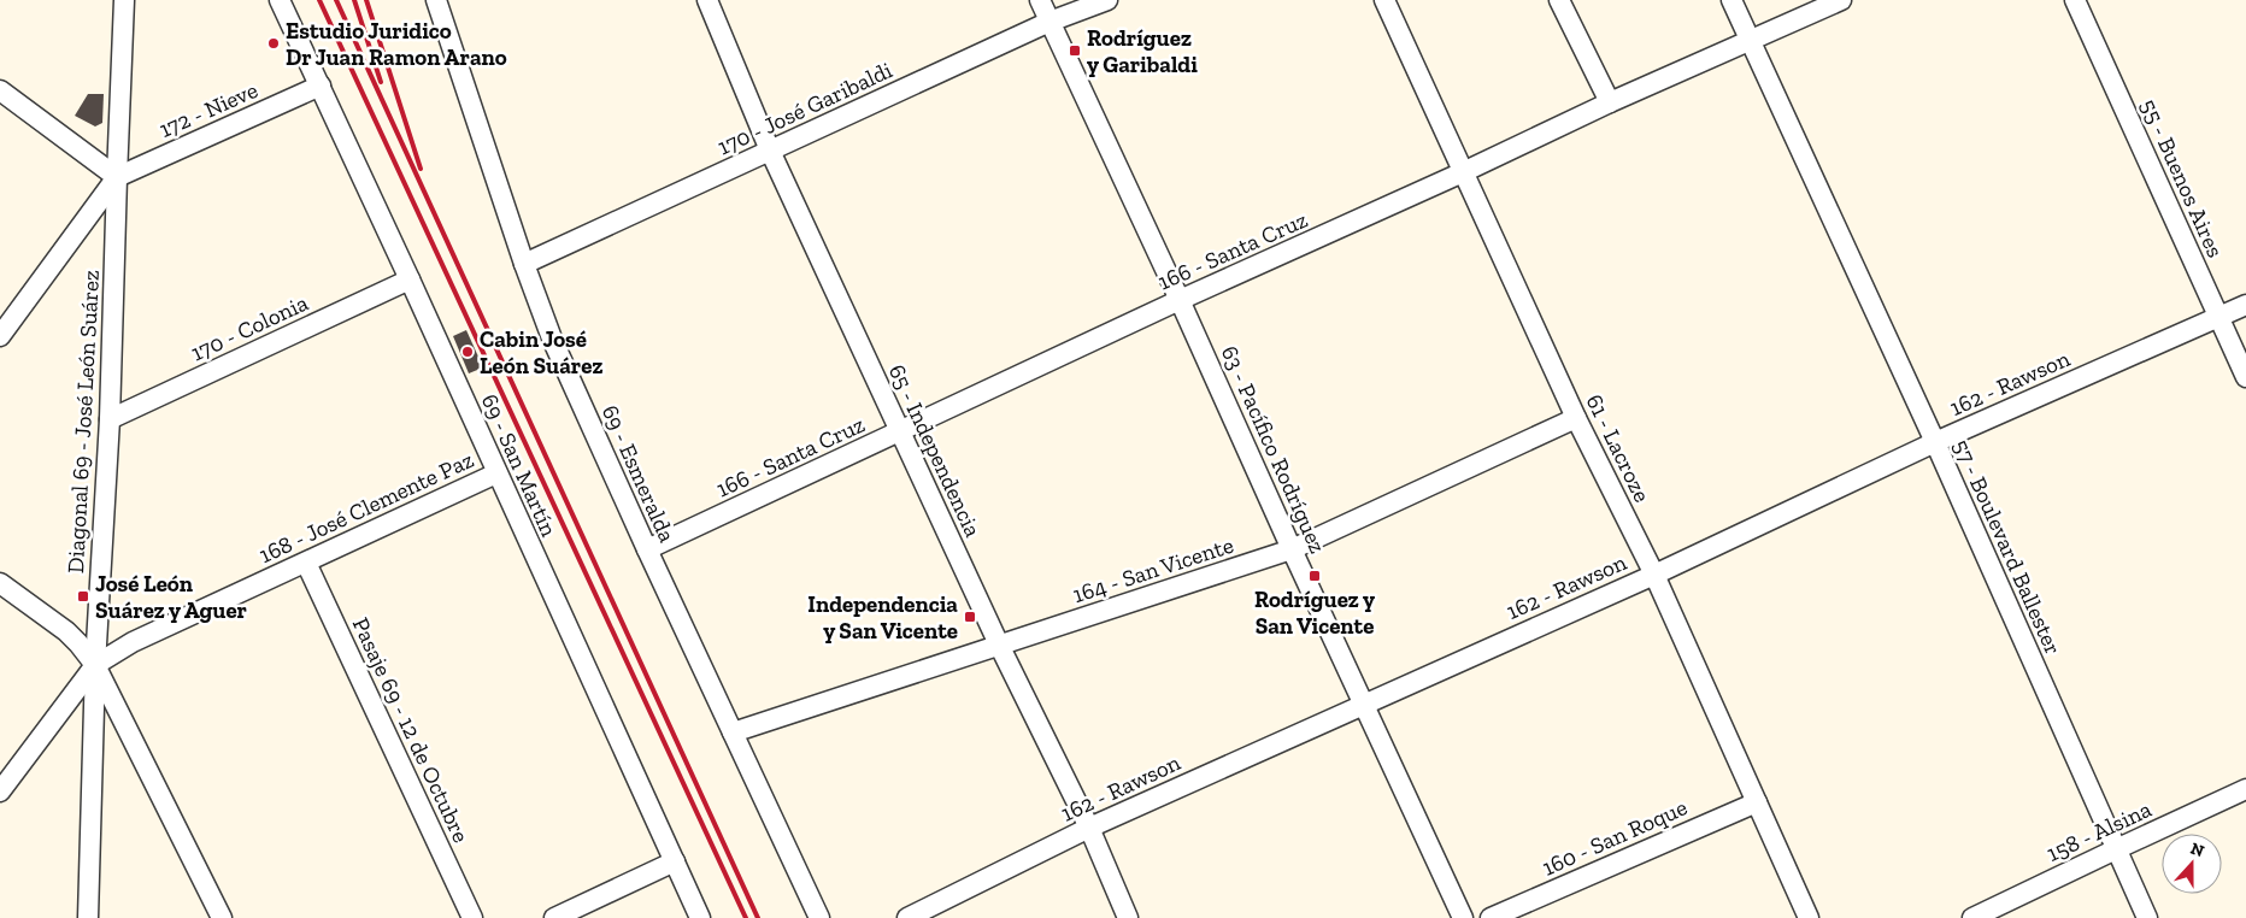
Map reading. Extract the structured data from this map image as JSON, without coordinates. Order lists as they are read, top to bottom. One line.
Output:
{"streets":{"street":["170 - José Garibaldi","172 - Nieve","55 - Buenos Aires","166 - Santa Cruz","170 - Colonia","162 - Rawson","Diagonal 69 - José León Suárez","61 - Lacroze","63 - Pacífico Rodríguez","65 - Independencia","69 - San Martín","69 - Esmeralda","168 - José Clemente Paz","57 - Boulevard Ballester","164 - San Vicente","Pasaje 69 - 12 de Octubre","158 - Alsina","160 - San Roque"]},"crossings":[["170 - José Garibaldi","63 - Pacífico Rodríguez"],["170 - José Garibaldi","65 - Independencia"],["170 - José Garibaldi","69 - Esmeralda"],["172 - Nieve","Diagonal 69 - José León Suárez"],["172 - Nieve","69 - San Martín"],["55 - Buenos Aires","162 - Rawson"],["166 - Santa Cruz","61 - Lacroze"],["166 - Santa Cruz","63 - Pacífico Rodríguez"],["166 - Santa Cruz","65 - Independencia"],["166 - Santa Cruz","69 - Esmeralda"],["166 - Santa Cruz","57 - Boulevard Ballester"],["170 - Colonia","Diagonal 69 - José León Suárez"],["170 - Colonia","69 - San Martín"],["162 - Rawson","61 - Lacroze"],["162 - Rawson","63 - Pacífico Rodríguez"],["162 - Rawson","65 - Independencia"],["162 - Rawson","57 - Boulevard Ballester"],["Diagonal 69 - José León Suárez","168 - José Clemente Paz"],["61 - Lacroze","164 - San Vicente"],["61 - Lacroze","160 - San Roque"],["63 - Pacífico Rodríguez","164 - San Vicente"],["65 - Independencia","164 - San Vicente"],["69 - San Martín","168 - José Clemente Paz"],["69 - Esmeralda","164 - San Vicente"],["168 - José Clemente Paz","Pasaje 69 - 12 de Octubre"],["57 - Boulevard Ballester","158 - Alsina"]],"places":{"other":["Estudio Juridico Dr Juan Ramon Arano","Cabin José León Suárez"],"transit":["Rodríguez y Garibaldi","Rodríguez y San Vicente","José León Suárez y Aguer","Independencia y San Vicente"]},"north":"top"}
